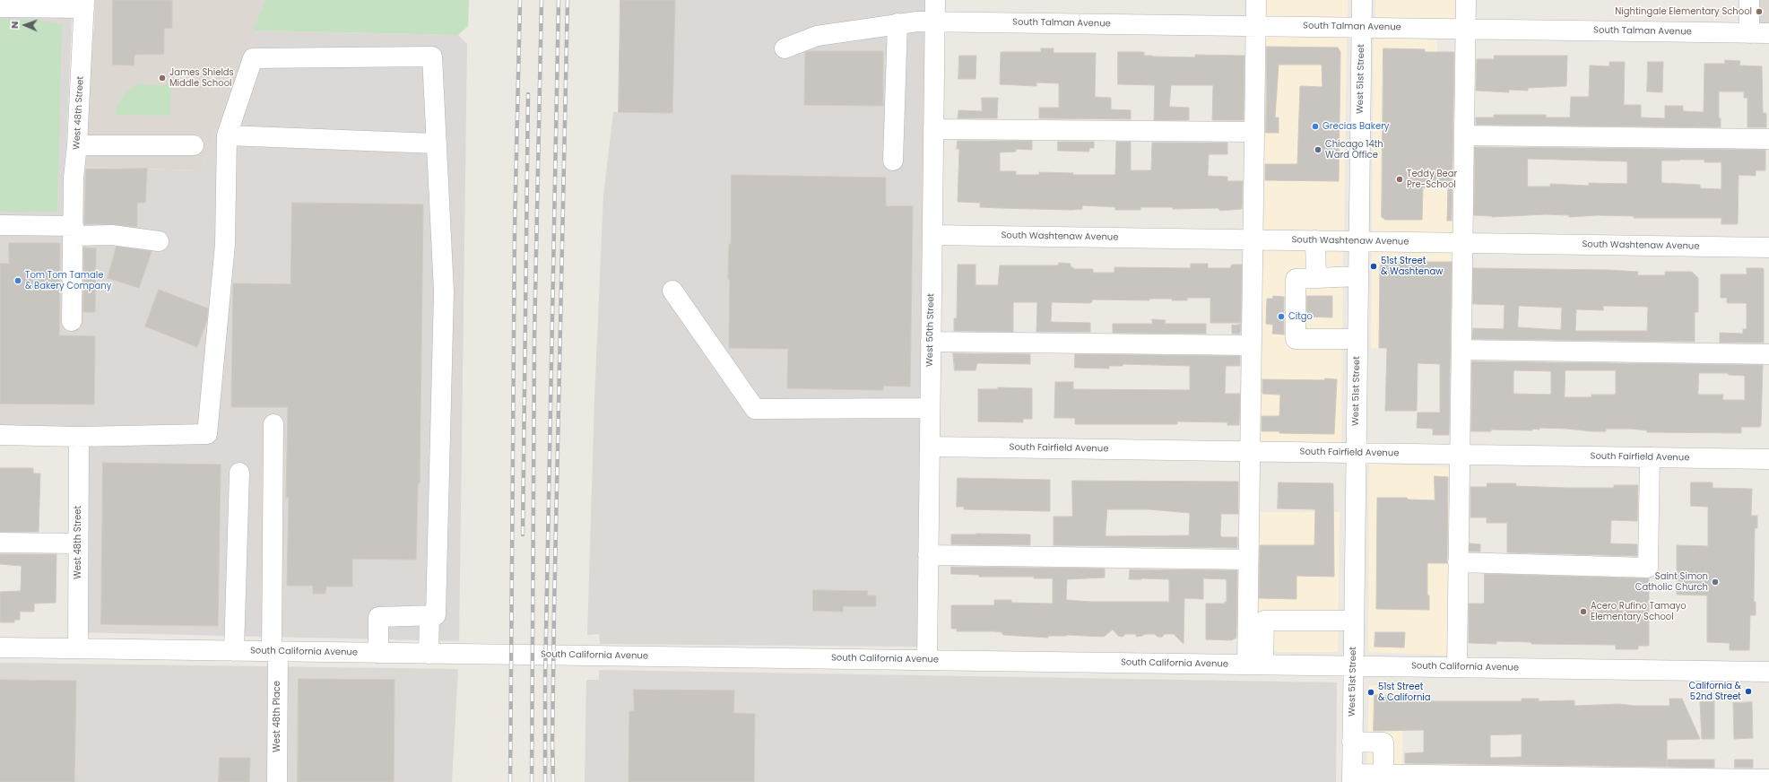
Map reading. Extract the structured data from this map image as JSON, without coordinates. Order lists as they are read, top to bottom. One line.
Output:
{"streets":{"street":["South Talman Avenue","West 51st Street","West 48th Street","South Washtenaw Avenue","West 50th Street","South Fairfield Avenue","South California Avenue","West 48th Place"]},"crossings":[["South Talman Avenue","West 51st Street"],["South Talman Avenue","West 50th Street"],["West 51st Street","South Washtenaw Avenue"],["West 51st Street","South Fairfield Avenue"],["West 51st Street","South California Avenue"],["West 48th Street","South California Avenue"],["South Washtenaw Avenue","West 50th Street"],["West 50th Street","South Fairfield Avenue"],["West 50th Street","South California Avenue"],["South California Avenue","West 48th Place"]],"places":["Nightingale Elementary School","James Shields Middle School","Grecias Bakery","Chicago 14th Ward Office","Teddy Bear Pre-School","51st Street & Washtenaw","Tom Tom Tamale & Bakery Company","Citgo","Saint Simon Catholic Church","Acero Rufino Tamayo Elementary School","California & 52nd Street","51st Street & California"],"north":"left"}
